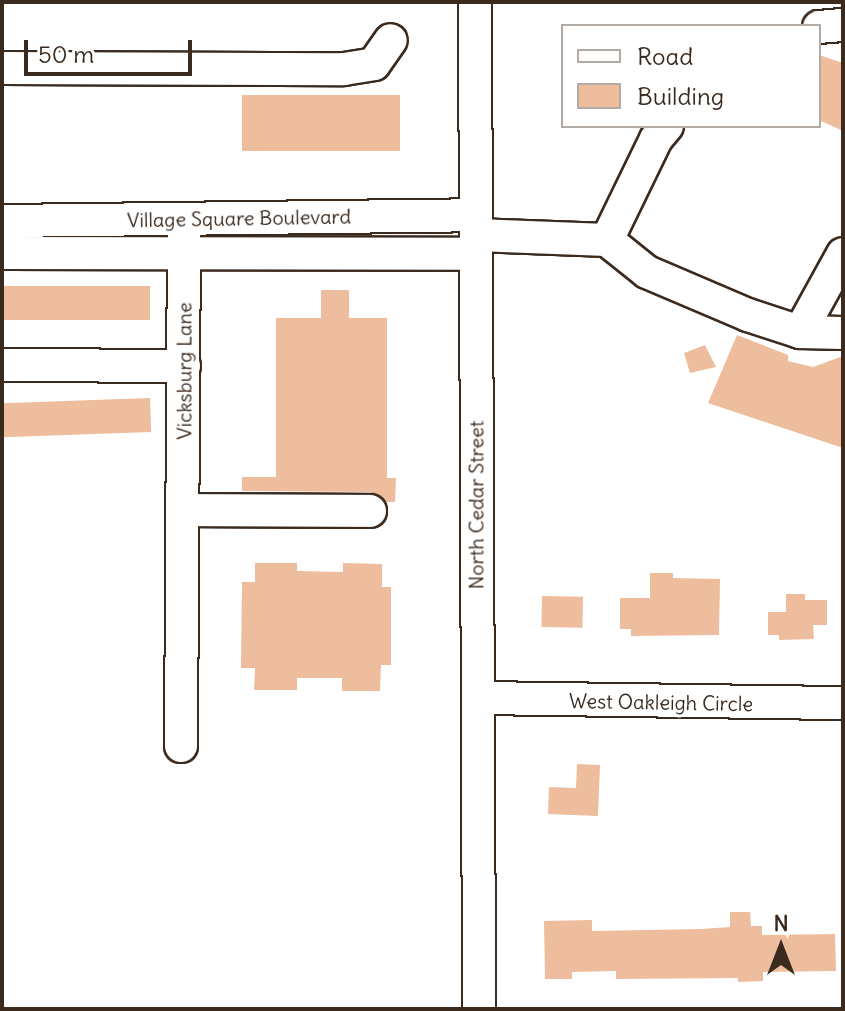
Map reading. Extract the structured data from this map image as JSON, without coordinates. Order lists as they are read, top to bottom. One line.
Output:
{"streets":{"street":["Village Square Boulevard","Vicksburg Lane","North Cedar Street","West Oakleigh Circle"]},"crossings":[["Village Square Boulevard","Vicksburg Lane"],["Village Square Boulevard","North Cedar Street"],["North Cedar Street","West Oakleigh Circle"]],"legend":["Road","Building"],"scale_bar":"50 m","north":"top"}
